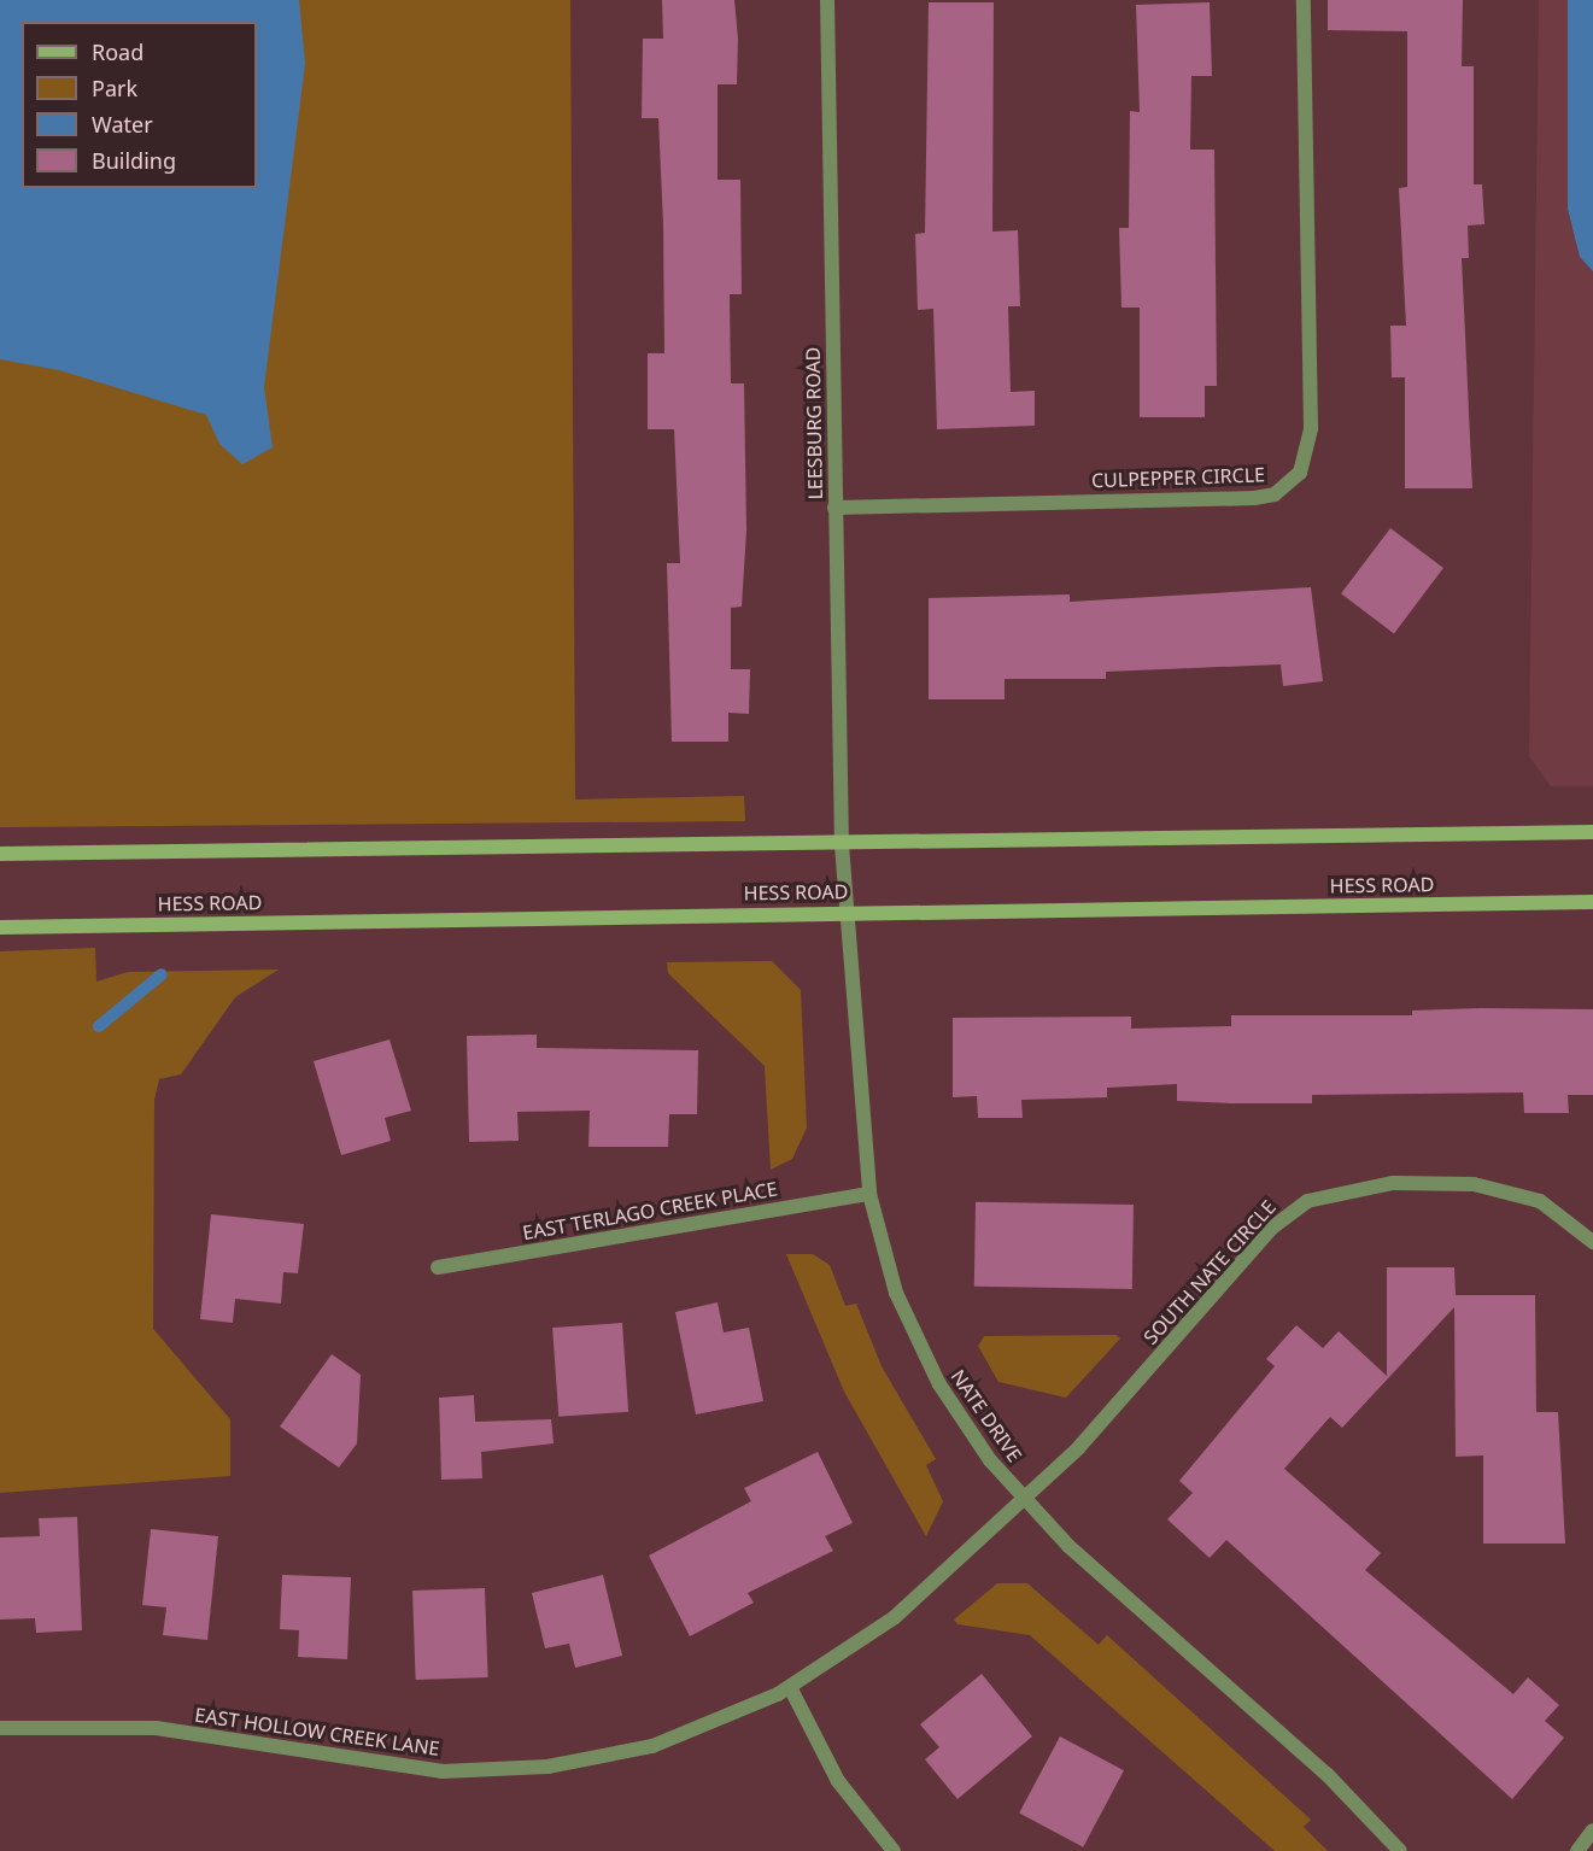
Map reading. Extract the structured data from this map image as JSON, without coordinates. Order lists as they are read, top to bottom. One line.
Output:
{"streets":{"main road":["HESS ROAD"],"street":["LEESBURG ROAD","CULPEPPER CIRCLE","EAST TERLAGO CREEK PLACE","SOUTH NATE CIRCLE","NATE DRIVE","EAST HOLLOW CREEK LANE"]},"crossings":[["LEESBURG ROAD","CULPEPPER CIRCLE"],["LEESBURG ROAD","NATE DRIVE"],["HESS ROAD","NATE DRIVE"],["EAST TERLAGO CREEK PLACE","NATE DRIVE"],["SOUTH NATE CIRCLE","NATE DRIVE"],["SOUTH NATE CIRCLE","EAST HOLLOW CREEK LANE"],["NATE DRIVE","EAST HOLLOW CREEK LANE"]],"legend":["Road","Park","Water","Building"]}
